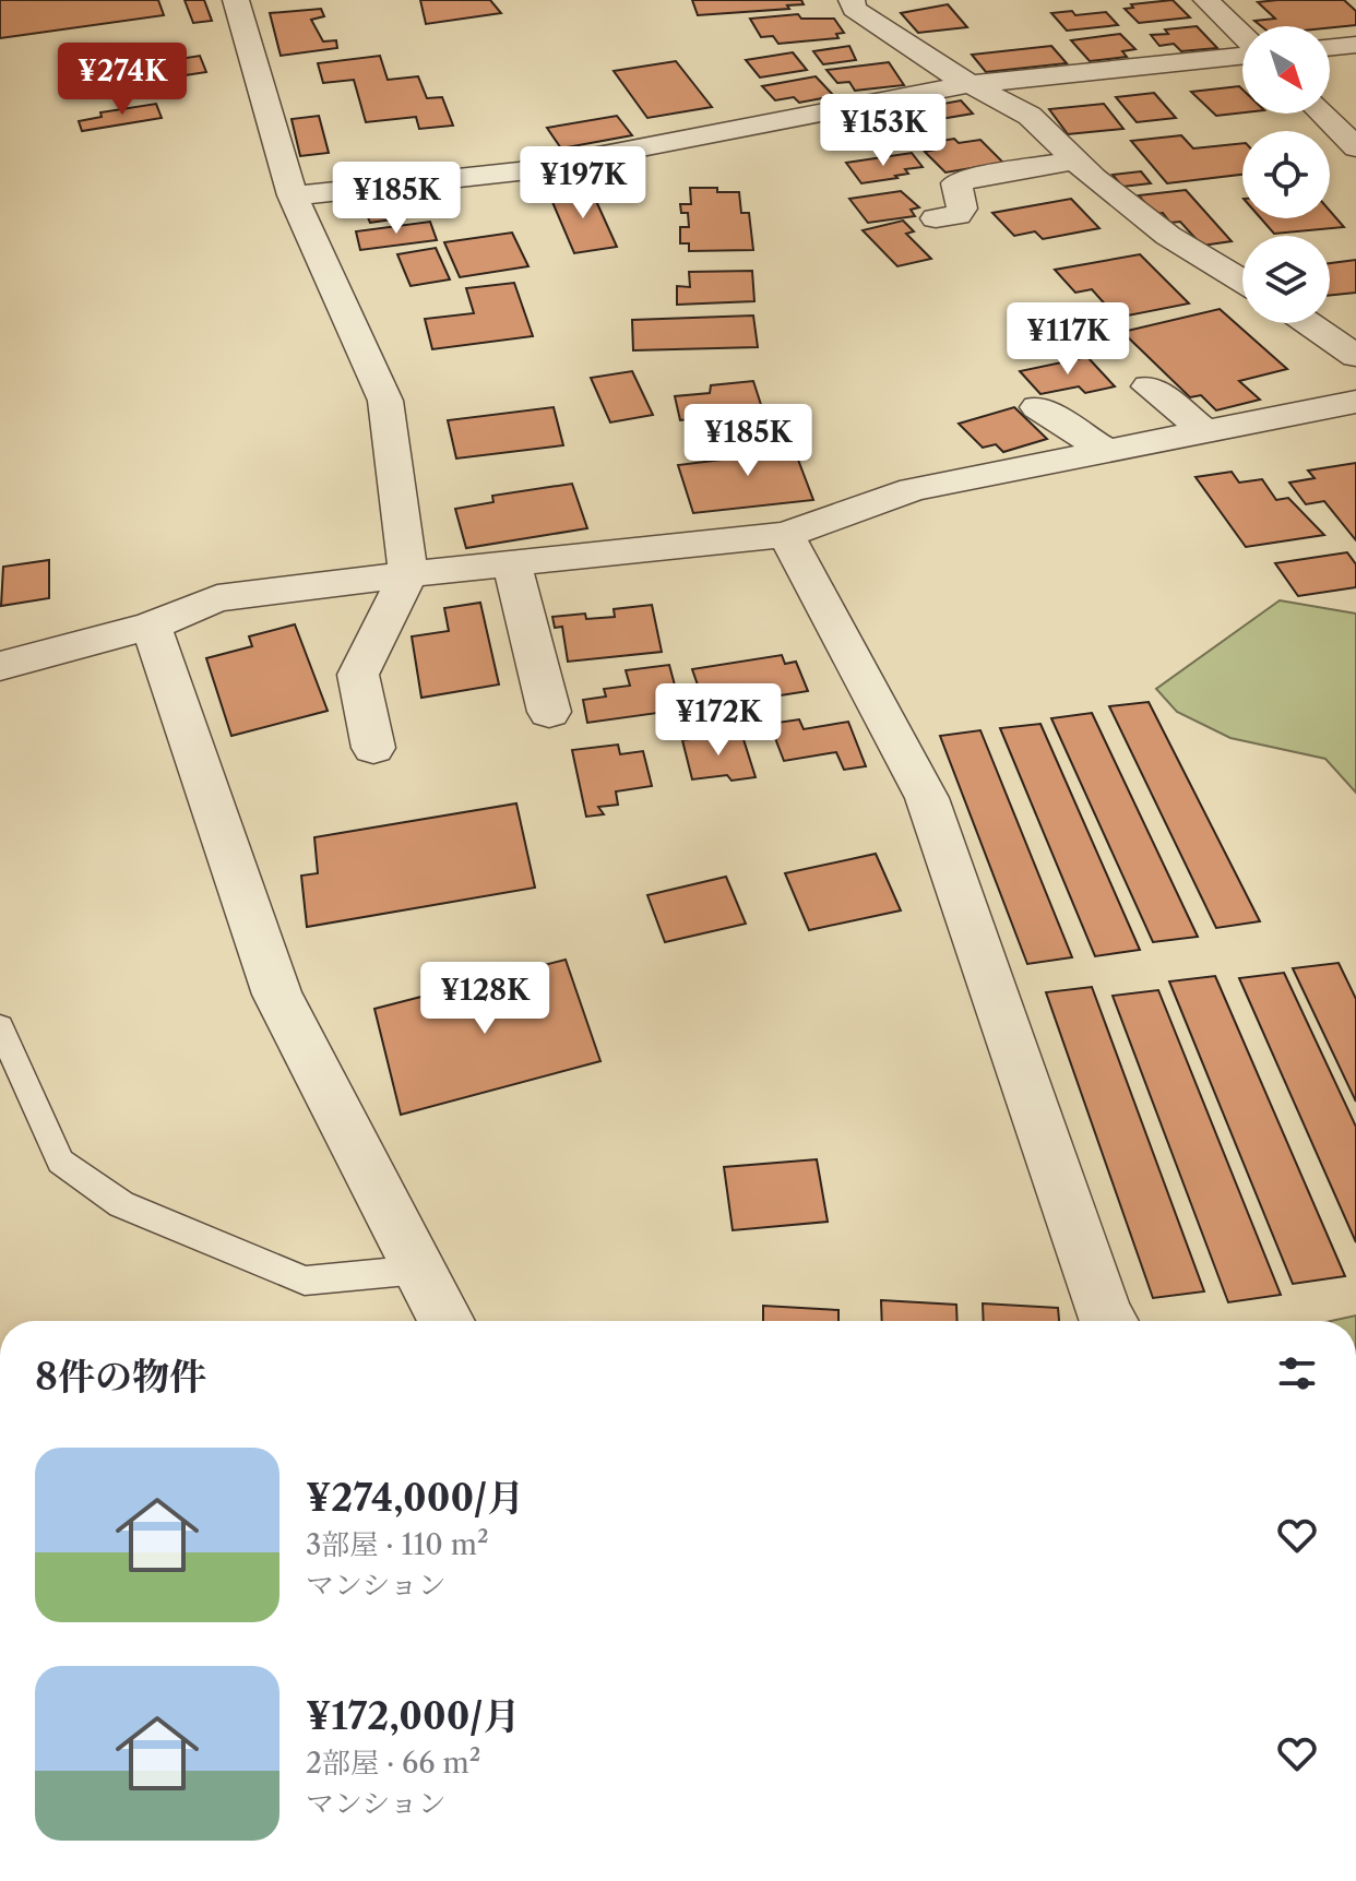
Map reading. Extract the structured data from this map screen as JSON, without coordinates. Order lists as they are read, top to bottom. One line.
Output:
{"north":"bottom right","page":{"price":["¥274K","¥153K","¥197K","¥185K","¥117K","¥185K","¥172K","¥128K"],"heading":"8件の物件","list":[{"name":"¥274,000/月","note":"3部屋 · 110 m² · マンション"},{"name":"¥172,000/月","note":"2部屋 · 66 m² · マンション"}]}}
